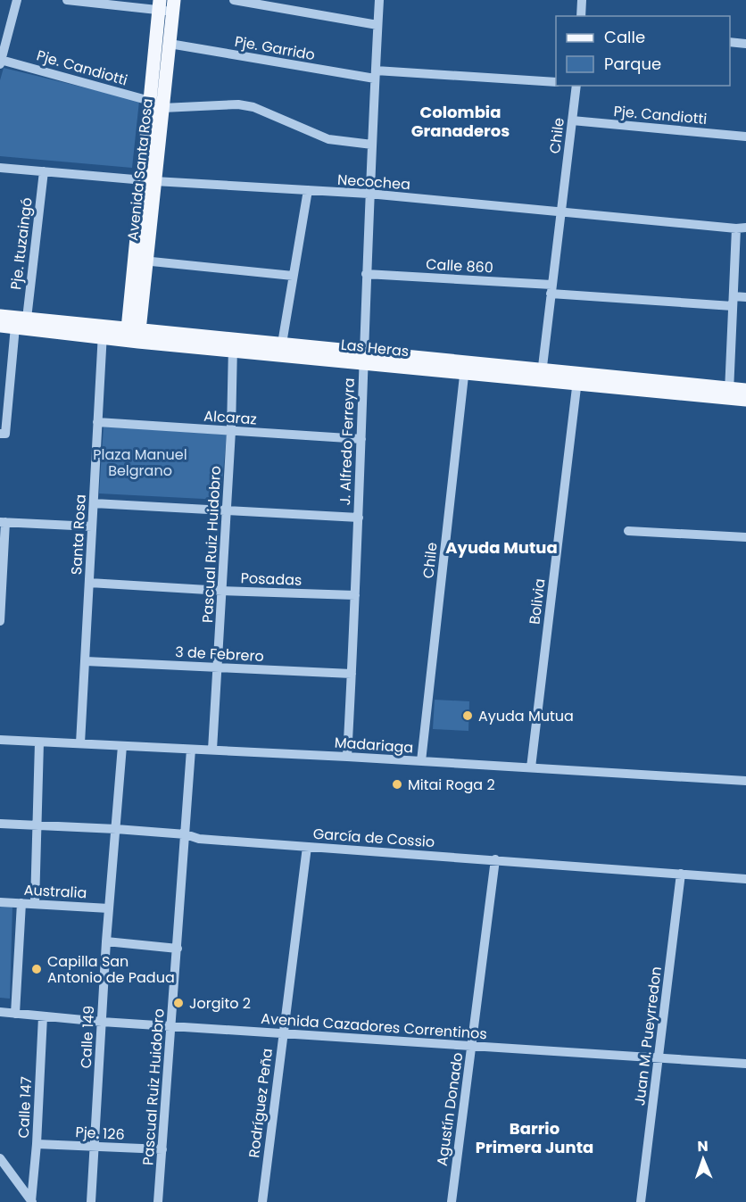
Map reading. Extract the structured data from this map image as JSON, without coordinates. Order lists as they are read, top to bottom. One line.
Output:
{"streets":{"main road":["Avenida Santa Rosa","Las Heras"],"street":["Pje. Garrido","Pje. Candiotti","Chile","Necochea","Pje. Ituzaingó","Calle 860","Alcaraz","J. Alfredo Ferreyra","Santa Rosa","Pascual Ruiz Huidobro","Posadas","Bolivia","3 de Febrero","Madariaga","García de Cossio","Australia","Avenida Cazadores Correntinos","Juan M. Pueyrredon","Calle 149","Rodríguez Peña","Calle 147","Agustín Donado","Pje. 126"]},"crossings":[["Pje. Garrido","Avenida Santa Rosa"],["Pje. Garrido","J. Alfredo Ferreyra"],["Pje. Candiotti","Chile"],["Pje. Candiotti","Avenida Santa Rosa"],["Pje. Candiotti","J. Alfredo Ferreyra"],["Chile","Necochea"],["Chile","Calle 860"],["Chile","Las Heras"],["Chile","Madariaga"],["Avenida Santa Rosa","Necochea"],["Avenida Santa Rosa","Las Heras"],["Necochea","Pje. Ituzaingó"],["Necochea","J. Alfredo Ferreyra"],["Pje. Ituzaingó","Las Heras"],["Calle 860","J. Alfredo Ferreyra"],["Las Heras","J. Alfredo Ferreyra"],["Las Heras","Santa Rosa"],["Las Heras","Pascual Ruiz Huidobro"],["Las Heras","Bolivia"],["Alcaraz","J. Alfredo Ferreyra"],["Alcaraz","Santa Rosa"],["Alcaraz","Pascual Ruiz Huidobro"],["J. Alfredo Ferreyra","Posadas"],["J. Alfredo Ferreyra","3 de Febrero"],["J. Alfredo Ferreyra","Madariaga"],["Santa Rosa","Posadas"],["Santa Rosa","3 de Febrero"],["Santa Rosa","Madariaga"],["Pascual Ruiz Huidobro","Posadas"],["Pascual Ruiz Huidobro","3 de Febrero"],["Pascual Ruiz Huidobro","Madariaga"],["Pascual Ruiz Huidobro","García de Cossio"],["Pascual Ruiz Huidobro","Avenida Cazadores Correntinos"],["Pascual Ruiz Huidobro","Pje. 126"],["Bolivia","Madariaga"],["Madariaga","Calle 149"],["García de Cossio","Juan M. Pueyrredon"],["García de Cossio","Calle 149"],["García de Cossio","Rodríguez Peña"],["García de Cossio","Agustín Donado"],["Australia","Calle 149"],["Avenida Cazadores Correntinos","Juan M. Pueyrredon"],["Avenida Cazadores Correntinos","Calle 149"],["Avenida Cazadores Correntinos","Rodríguez Peña"],["Avenida Cazadores Correntinos","Calle 147"],["Avenida Cazadores Correntinos","Agustín Donado"],["Calle 149","Pje. 126"],["Calle 147","Pje. 126"]],"districts":["Colombia Granaderos","Ayuda Mutua","Barrio Primera Junta"],"parks":["Plaza Manuel Belgrano"],"places":["Ayuda Mutua","Mitai Roga 2","Capilla San Antonio de Padua","Jorgito 2"],"legend":["Calle","Parque"],"north":"top"}
